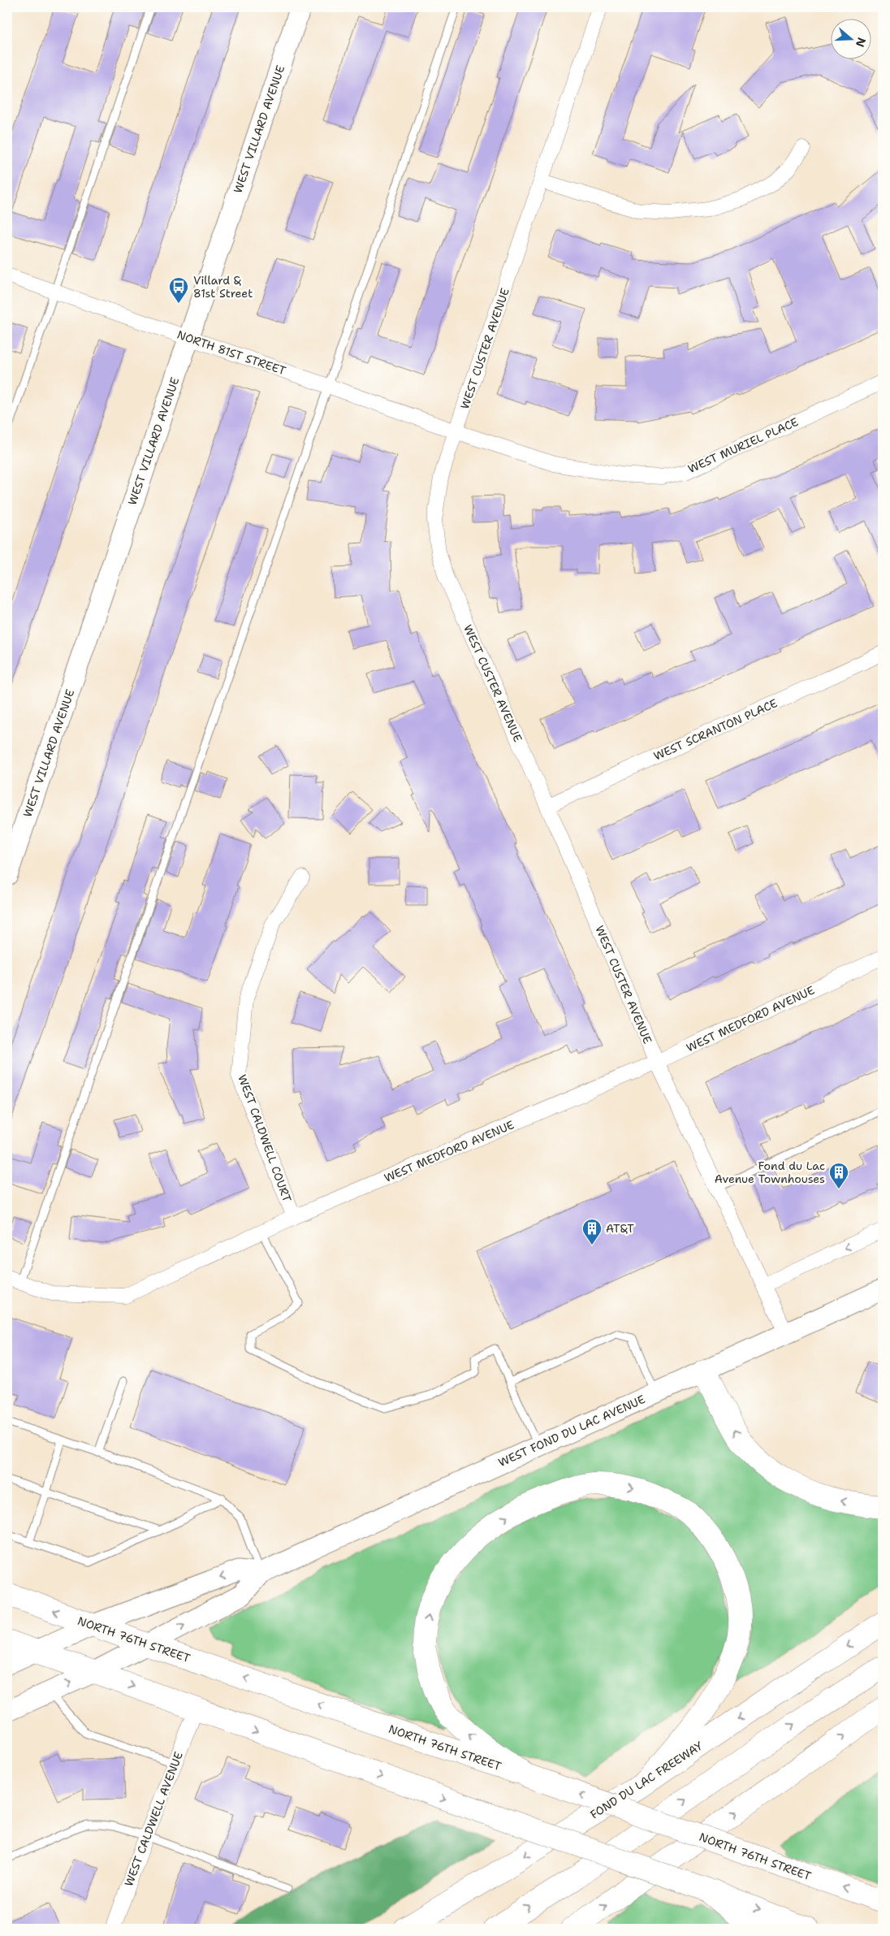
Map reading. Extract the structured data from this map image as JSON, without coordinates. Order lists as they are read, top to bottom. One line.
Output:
{"streets":{"main road":["NORTH 76TH STREET","FOND DU LAC FREEWAY"],"street":["WEST VILLARD AVENUE","WEST CUSTER AVENUE","NORTH 81ST STREET","WEST MURIEL PLACE","WEST SCRANTON PLACE","WEST MEDFORD AVENUE","WEST CALDWELL COURT","WEST FOND DU LAC AVENUE","WEST CALDWELL AVENUE"]},"crossings":[["WEST VILLARD AVENUE","NORTH 81ST STREET"],["WEST CUSTER AVENUE","NORTH 81ST STREET"],["WEST CUSTER AVENUE","WEST MURIEL PLACE"],["WEST CUSTER AVENUE","WEST SCRANTON PLACE"],["WEST CUSTER AVENUE","WEST MEDFORD AVENUE"],["WEST CUSTER AVENUE","WEST FOND DU LAC AVENUE"],["NORTH 81ST STREET","WEST MURIEL PLACE"],["WEST MEDFORD AVENUE","WEST CALDWELL COURT"],["WEST FOND DU LAC AVENUE","NORTH 76TH STREET"]],"places":{"bus stop":["Villard & 81st Street"],"building":["Fond du Lac Avenue Townhouses","AT&T"]},"north":"right"}
